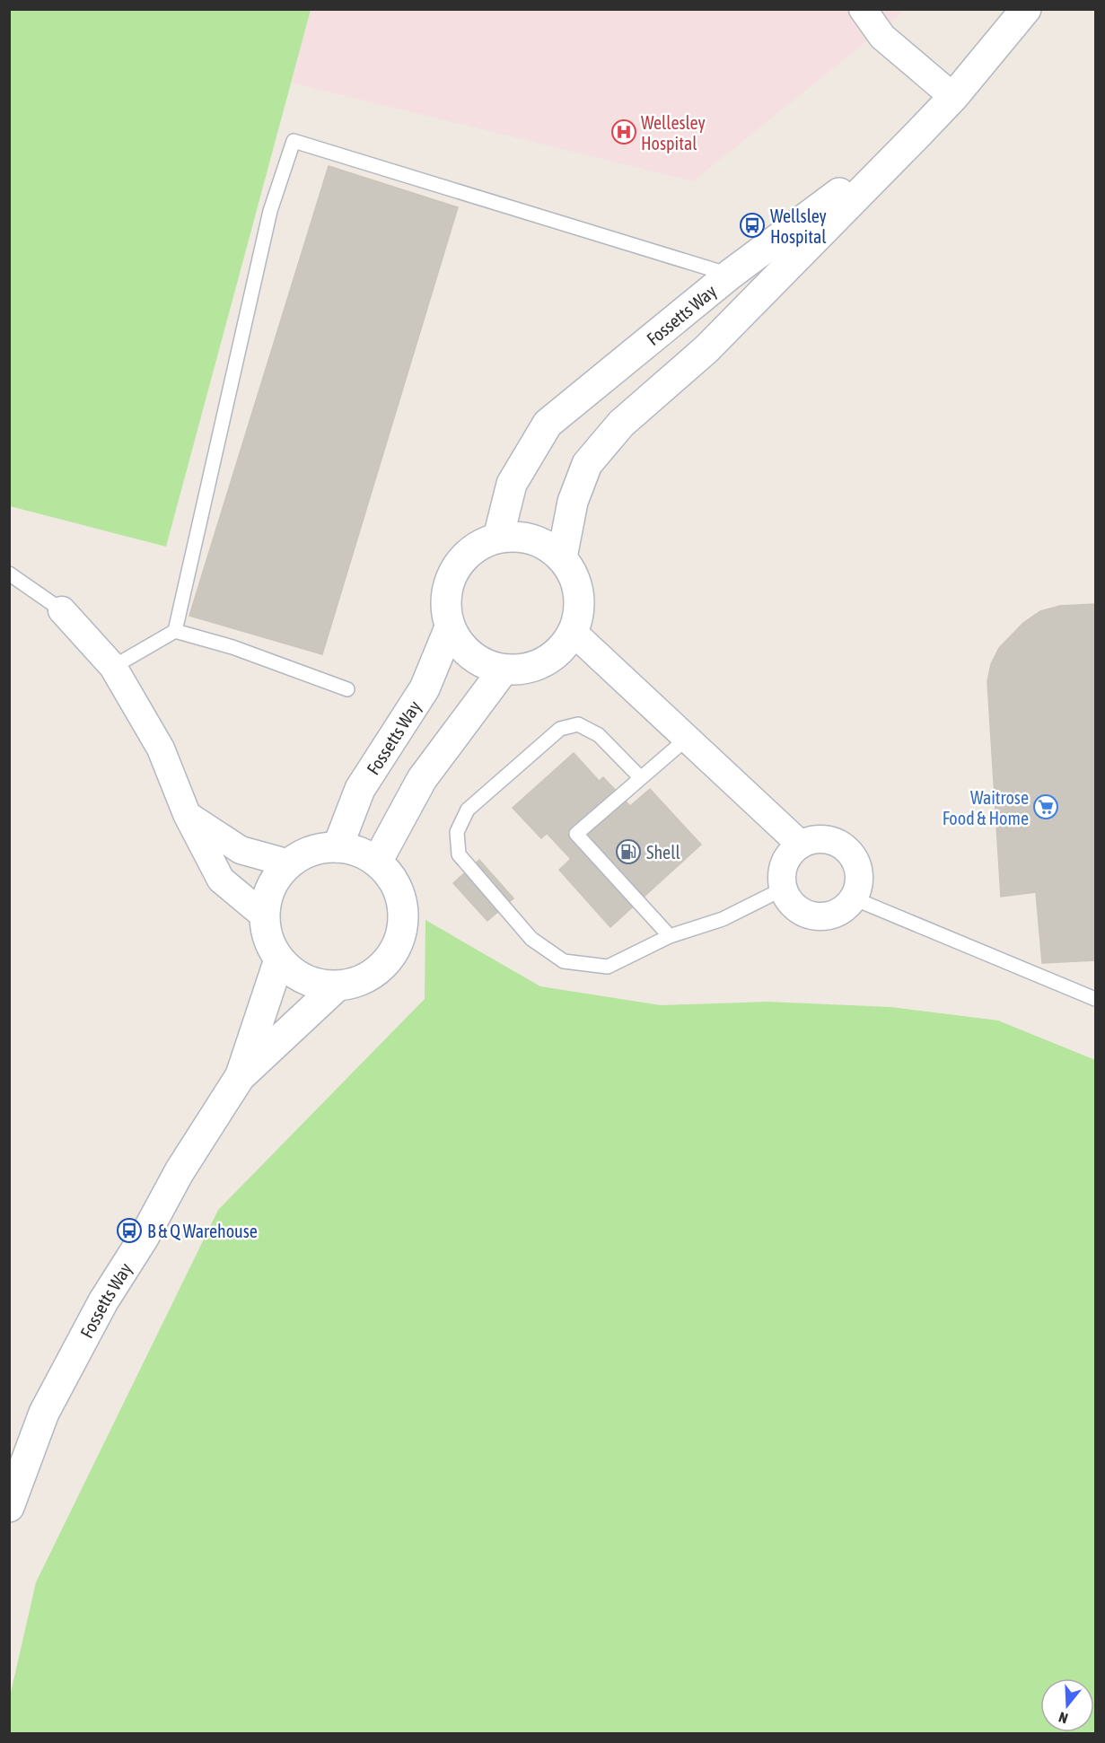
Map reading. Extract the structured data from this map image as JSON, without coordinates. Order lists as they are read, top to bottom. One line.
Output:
{"streets":{"street":["Fossetts Way"]},"places":{"hospital":["Wellesley Hospital"],"bus stop":["Wellsley Hospital","B & Q Warehouse"],"supermarket":["Waitrose Food & Home"],"fuel station":["Shell"]},"north":"bottom"}
